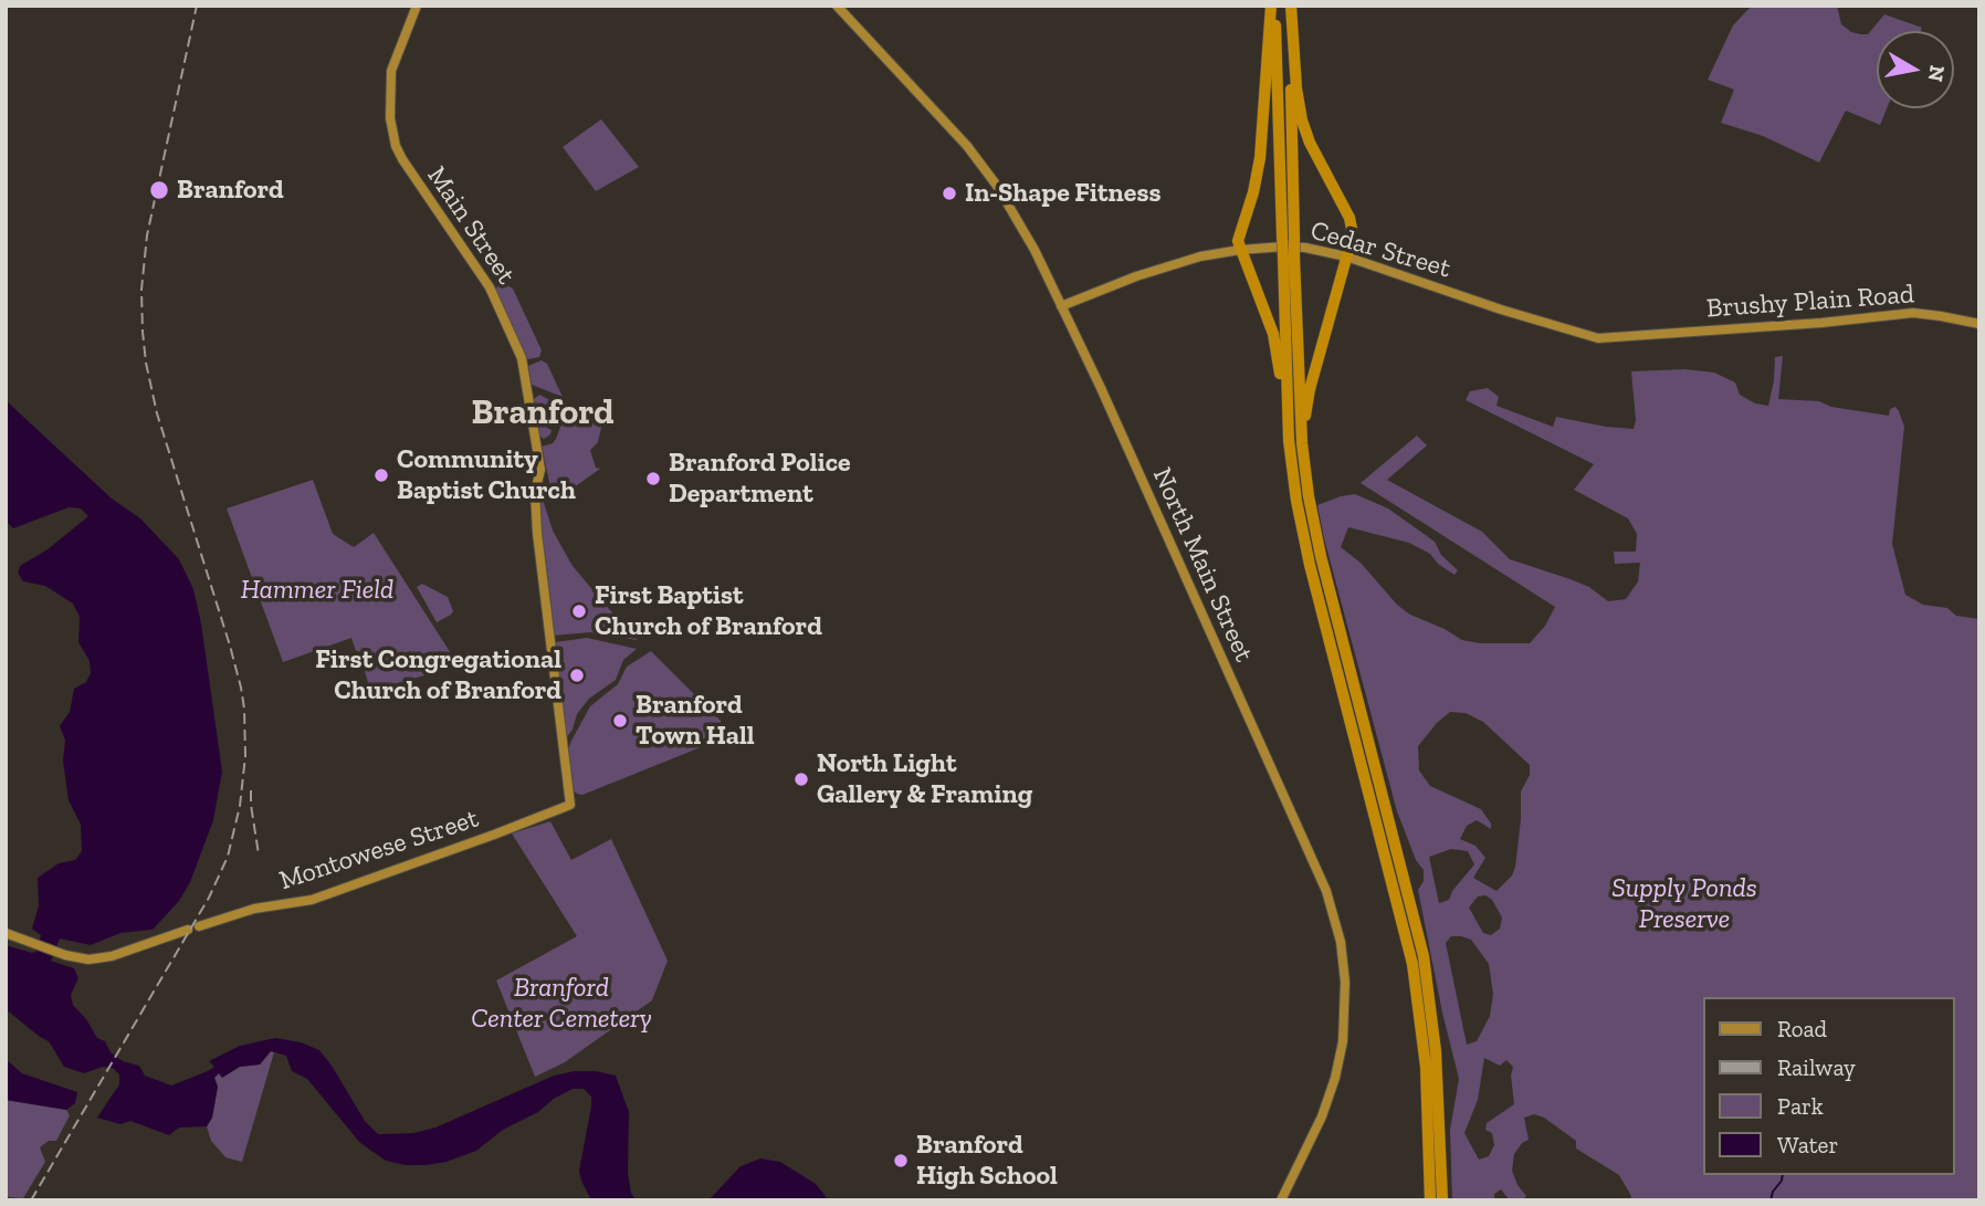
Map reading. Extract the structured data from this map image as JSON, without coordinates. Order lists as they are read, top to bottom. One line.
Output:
{"streets":{"main road":["Main Street","Cedar Street","Brushy Plain Road","North Main Street","Montowese Street"]},"crossings":[["Main Street","Montowese Street"],["Cedar Street","Brushy Plain Road"],["Cedar Street","North Main Street"]],"districts":["Branford"],"parks":["Hammer Field","Supply Ponds Preserve","Branford Center Cemetery"],"places":["Branford","In-Shape Fitness","Community Baptist Church","Branford Police Department","First Baptist Church of Branford","First Congregational Church of Branford","Branford Town Hall","North Light Gallery & Framing","Branford High School"],"legend":["Road","Railway","Park","Water"],"north":"right"}
